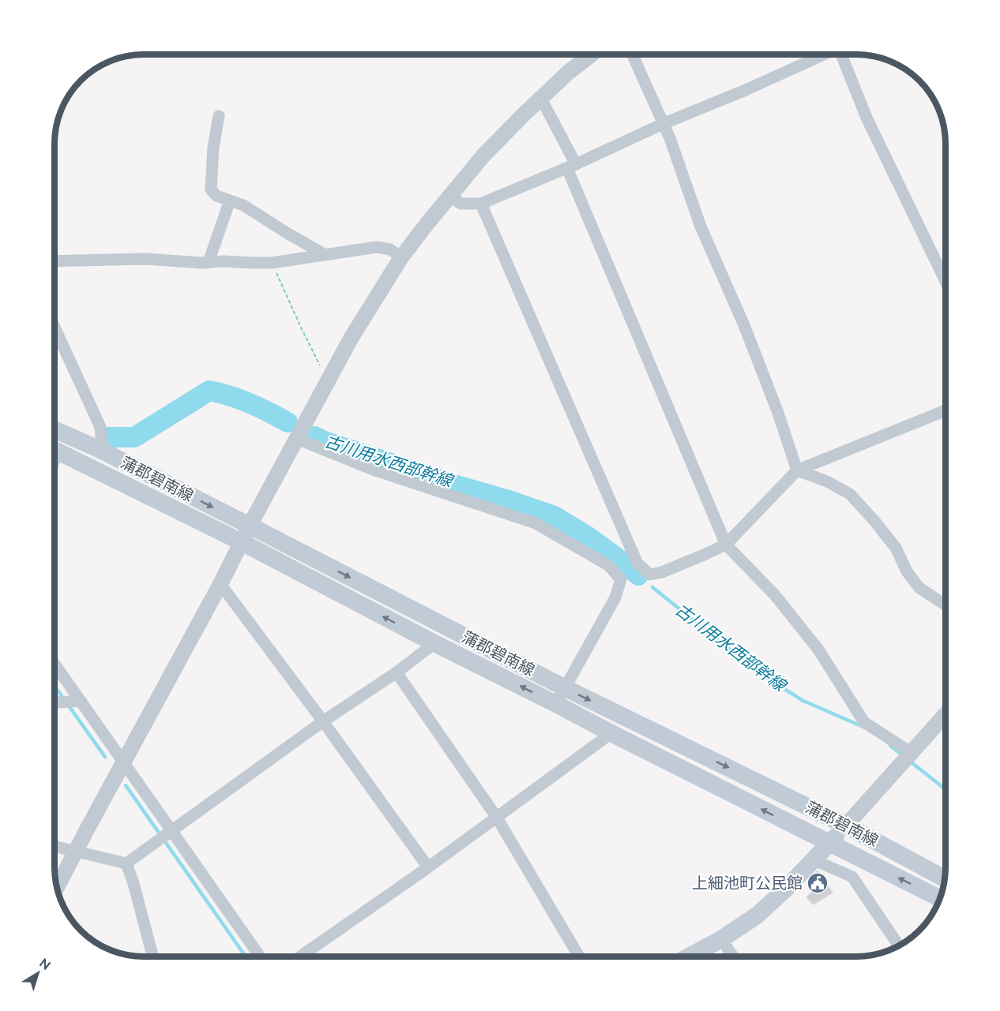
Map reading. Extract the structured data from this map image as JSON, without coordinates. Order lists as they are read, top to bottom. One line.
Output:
{"streets":{"main road":["蒲郡碧南線"]},"water":["古川用水西部幹線"],"places":{"public building":["上細池町公民館"]},"north":"top right"}
